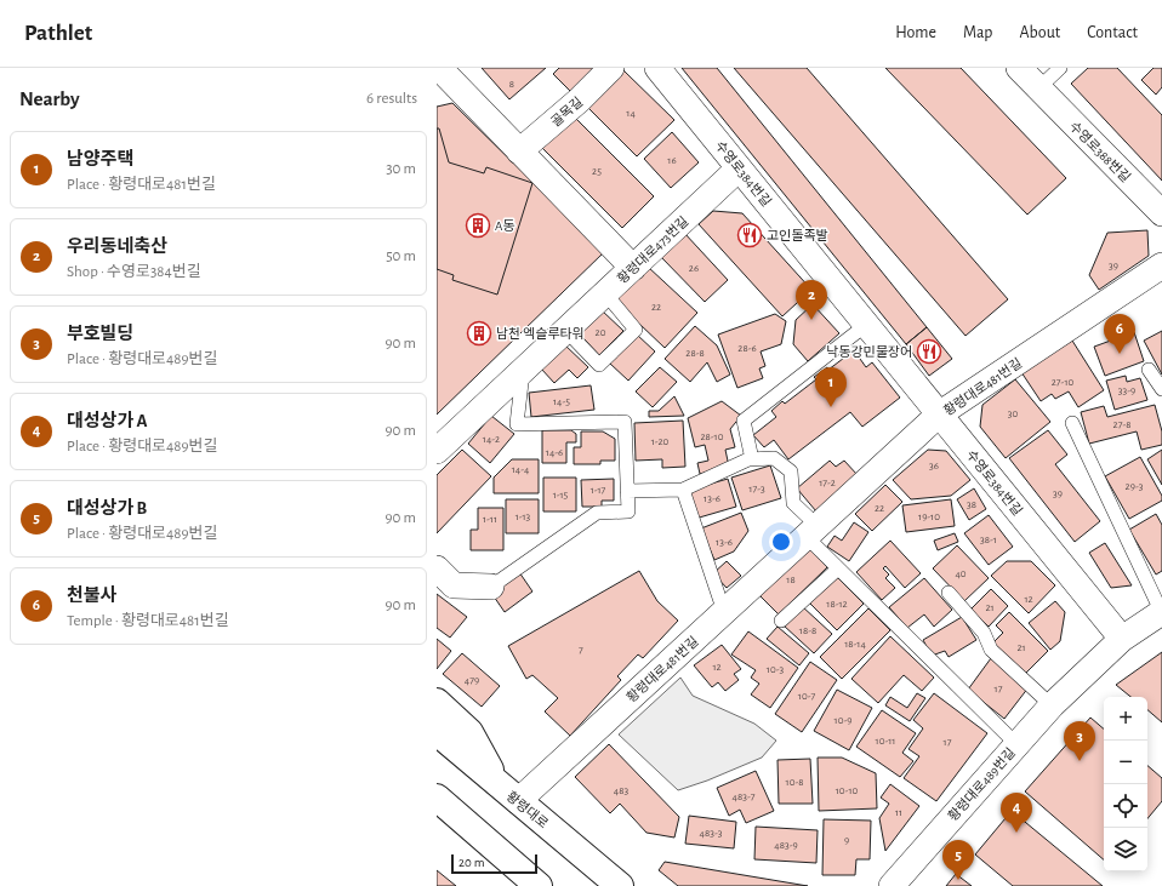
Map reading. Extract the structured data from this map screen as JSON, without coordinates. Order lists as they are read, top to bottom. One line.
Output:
{"streets":{"main road":["황령대로"],"street":["골목길","수영로388번길","수영로384번길","황령대로473번길","황령대로481번길","황령대로489번길"]},"crossings":[["수영로384번길","황령대로473번길"],["수영로384번길","황령대로481번길"],["수영로384번길","황령대로489번길"],["황령대로481번길","황령대로"]],"places":{"building":["A동","남천 엑슬루타워"],"restaurant":["고인돌족발","낙동강민물장어"]},"house_numbers":["8","14","16","25","39","26","22","20","28-6","28-8","27-10","33-9","14-5","30","27-8","28-10","14-2","1-20","14-6","36","14-4","17-2","29-3","17-3","1-17","39","1-15","13-6","38","22","1-13","19-10","1-11","38-1","13-6","40","18","12","18-12","21","18-8","18-14","21","7","12","10-3","479","17","10-7","10-9","10-11","17","10-8","483","10-10","483-7","11","483-3","9","483-9"],"scale_bar":"20 m","page":{"header":"Pathlet","nav":["Home","Map","About","Contact"],"heading":["Nearby","6 results"],"list":[{"mark":"1","name":"남양주택","note":"Place · 황령대로481번길","value":"30 m"},{"mark":"2","name":"우리동네축산","note":"Shop · 수영로384번길","value":"50 m"},{"mark":"3","name":"부호빌딩","note":"Place · 황령대로489번길","value":"90 m"},{"mark":"4","name":"대성상가 A","note":"Place · 황령대로489번길","value":"90 m"},{"mark":"5","name":"대성상가 B","note":"Place · 황령대로489번길","value":"90 m"},{"mark":"6","name":"천불사","note":"Temple · 황령대로481번길","value":"90 m"}],"pins":["2","6","1","3","4","5"],"map_buttons":["+","−"],"scale":"20 m"}}
